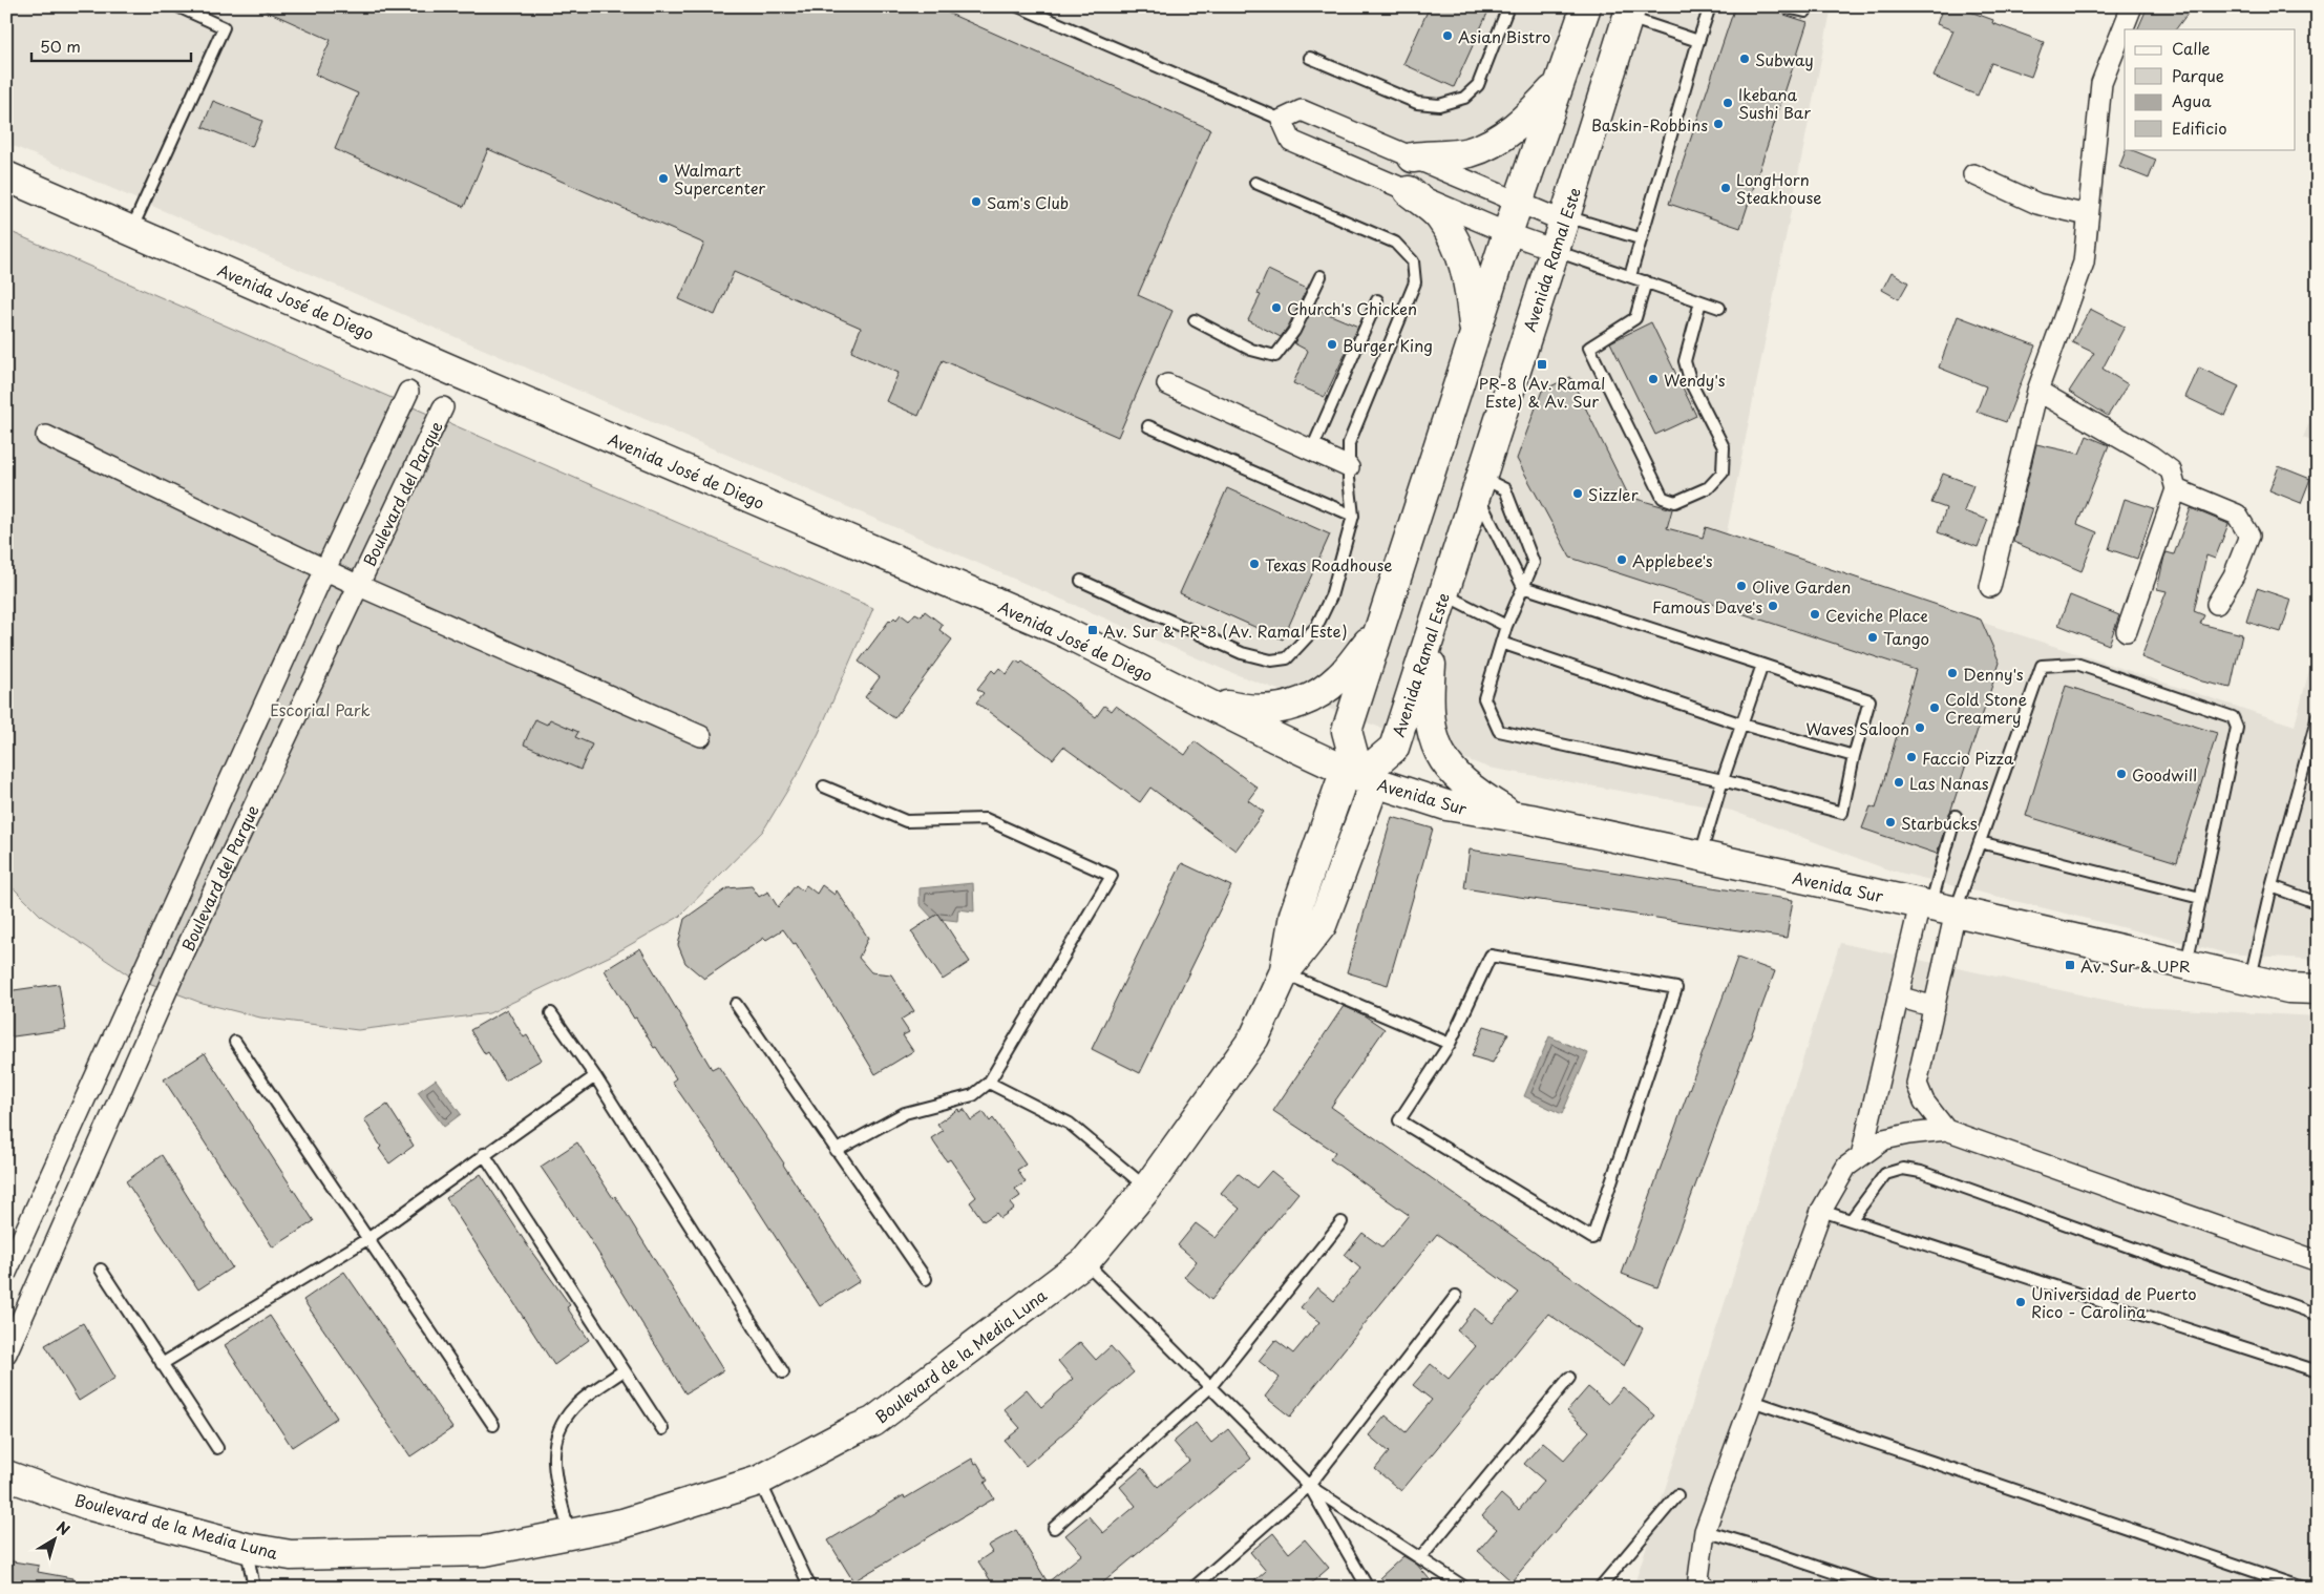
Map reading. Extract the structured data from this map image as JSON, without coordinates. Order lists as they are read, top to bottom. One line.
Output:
{"streets":{"street":["Avenida Ramal Este","Avenida José de Diego","Boulevard del Parque","Avenida Sur","Boulevard de la Media Luna"]},"crossings":[["Avenida Ramal Este","Avenida José de Diego"],["Avenida Ramal Este","Avenida Sur"],["Avenida Ramal Este","Boulevard de la Media Luna"],["Avenida José de Diego","Avenida Sur"],["Avenida José de Diego","Boulevard de la Media Luna"],["Avenida Sur","Boulevard de la Media Luna"]],"parks":["Escorial Park"],"places":{"other":["Asian Bistro","Subway","Ikebana Sushi Bar","Baskin-Robbins","Walmart Supercenter","LongHorn Steakhouse","Sam's Club","Church's Chicken","Burger King","Wendy's","Sizzler","Applebee's","Texas Roadhouse","Olive Garden","Famous Dave's","Ceviche Place","Tango","Denny's","Cold Stone Creamery","Waves Saloon","Faccio Pizza","Goodwill","Las Nanas","Starbucks","Universidad de Puerto Rico - Carolina"],"transit":["PR-8 (Av. Ramal Este) & Av. Sur","Av. Sur & PR-8 (Av. Ramal Este)","Av. Sur & UPR"]},"legend":["Calle","Parque","Agua","Edificio"],"scale_bar":"50 m","north":"top right"}
